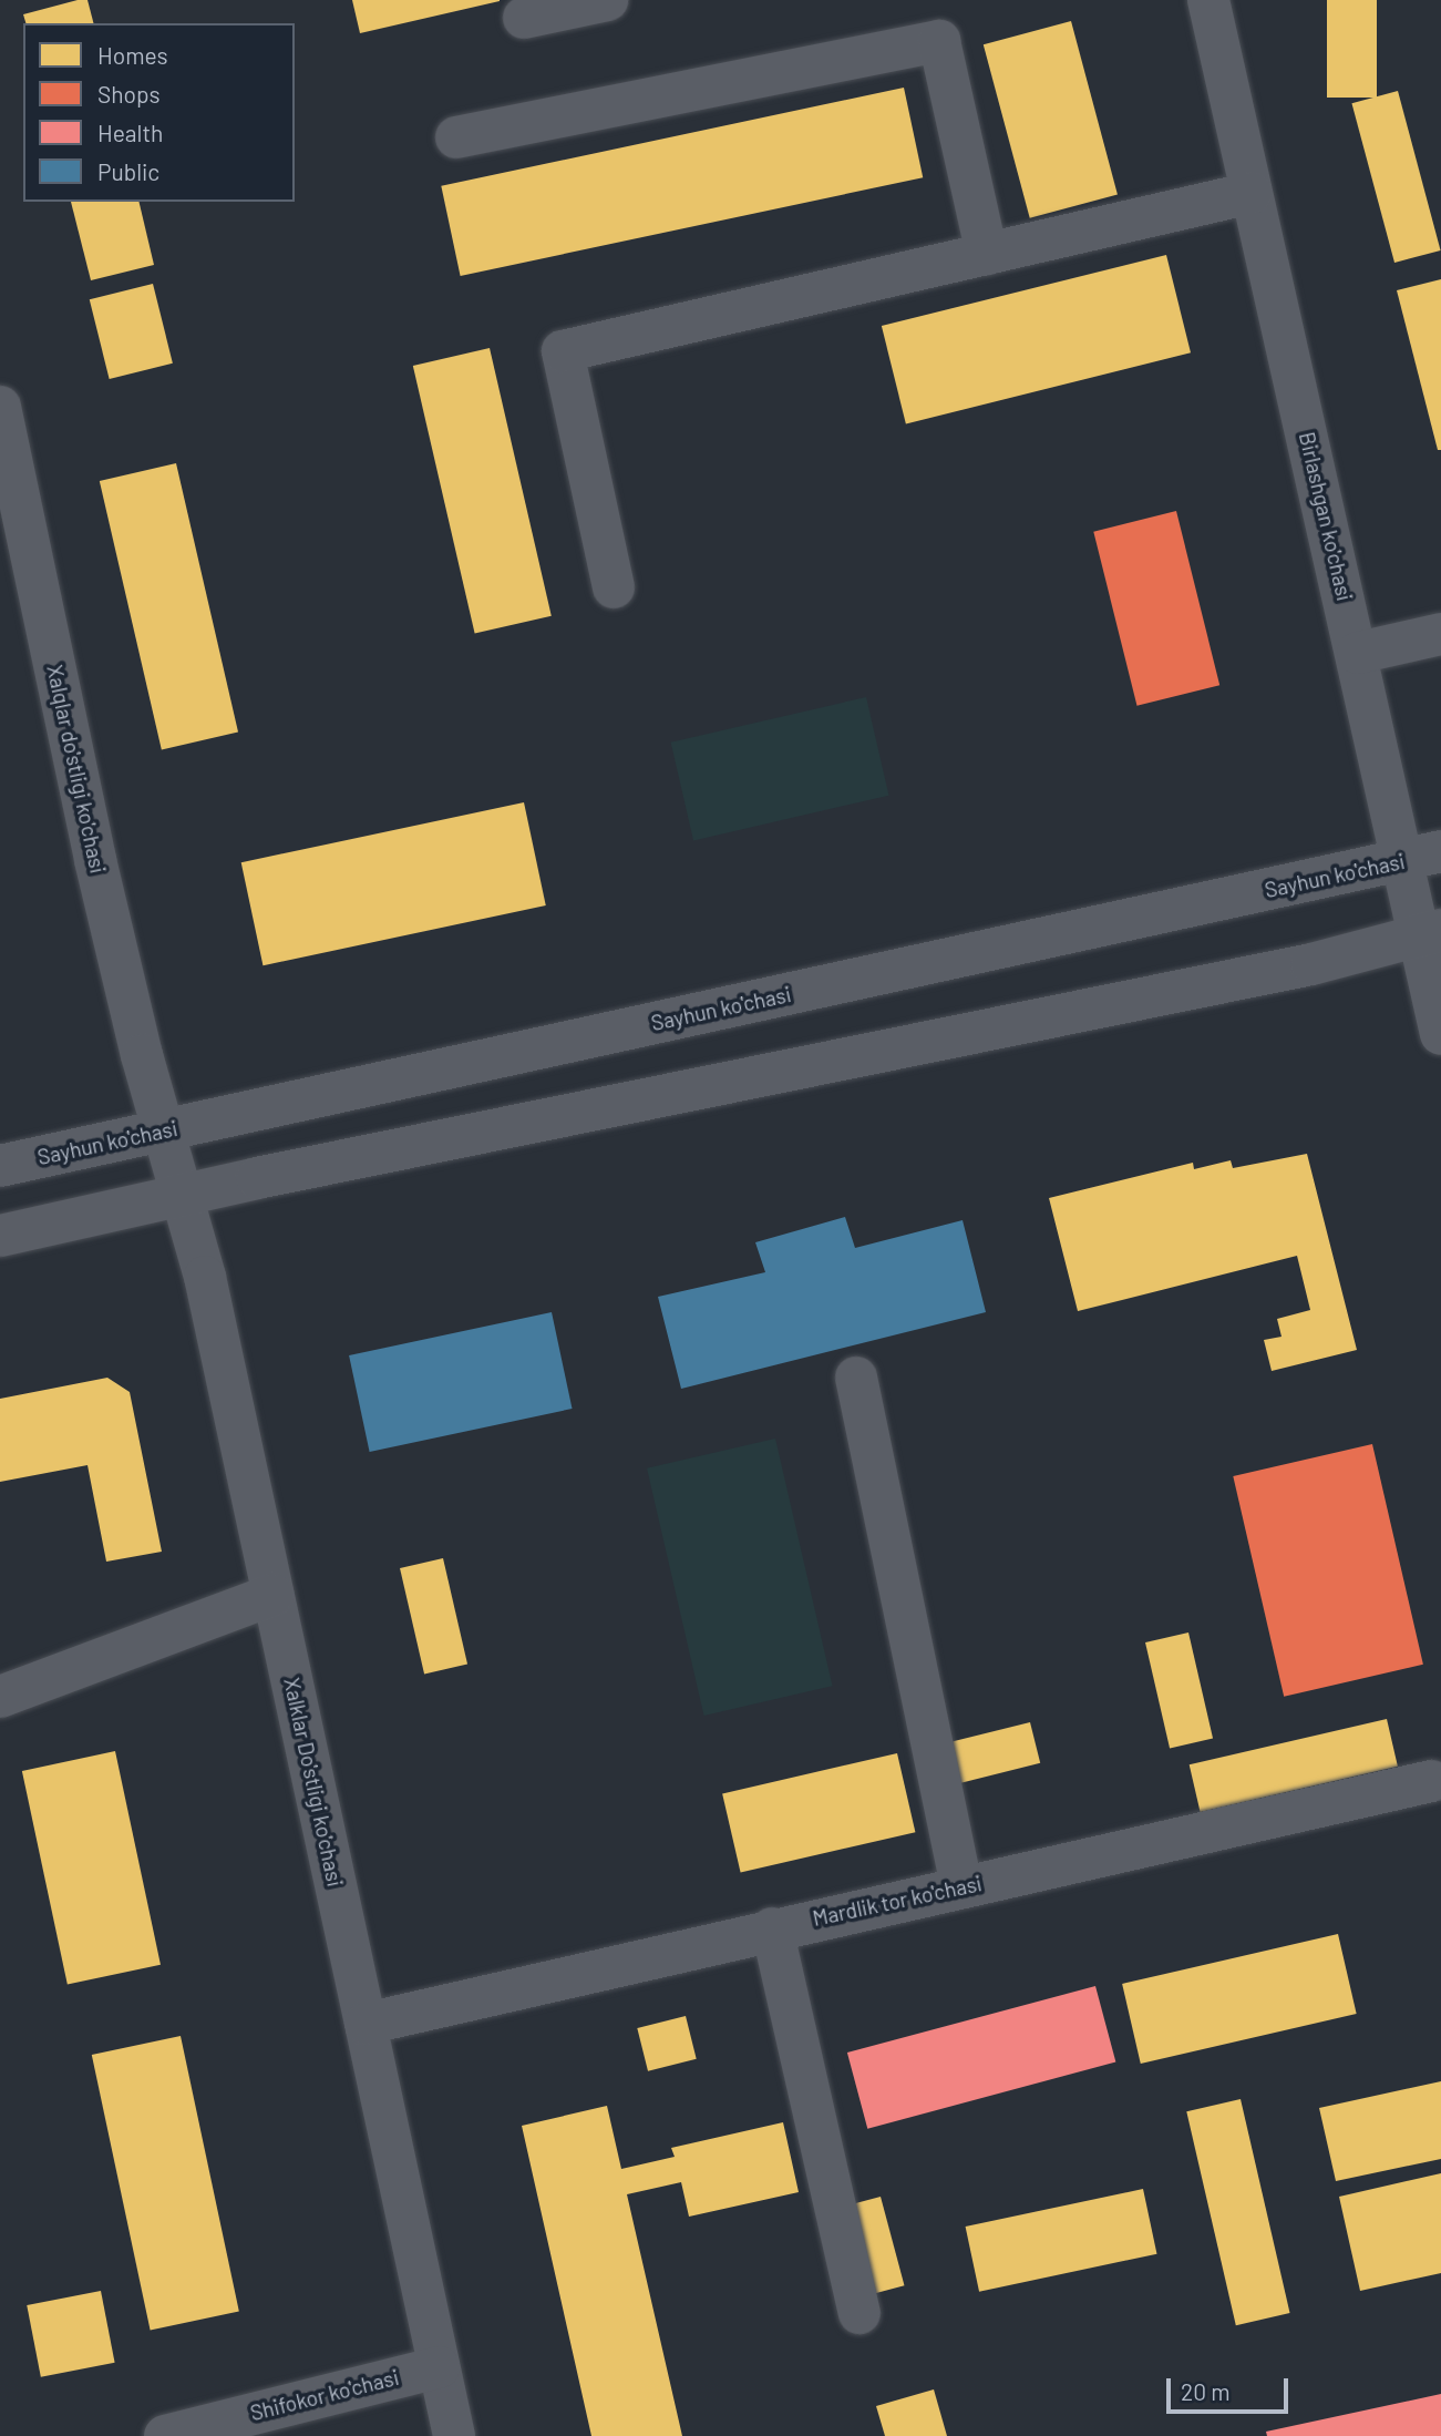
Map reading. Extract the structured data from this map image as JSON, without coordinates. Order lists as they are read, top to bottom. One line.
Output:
{"streets":{"street":["Birlashgan ko'chasi","Xalqlar do'stligi ko'chasi","Sayhun ko'chasi","Xalklar Do'stligi ko'chasi","Mardlik tor ko'chasi","Shifokor ko'chasi"]},"crossings":[["Birlashgan ko'chasi","Sayhun ko'chasi"],["Xalqlar do'stligi ko'chasi","Sayhun ko'chasi"],["Xalqlar do'stligi ko'chasi","Xalklar Do'stligi ko'chasi"],["Sayhun ko'chasi","Xalklar Do'stligi ko'chasi"],["Xalklar Do'stligi ko'chasi","Mardlik tor ko'chasi"],["Xalklar Do'stligi ko'chasi","Shifokor ko'chasi"]],"legend":["Homes","Shops","Health","Public"],"scale_bar":"20 m"}
